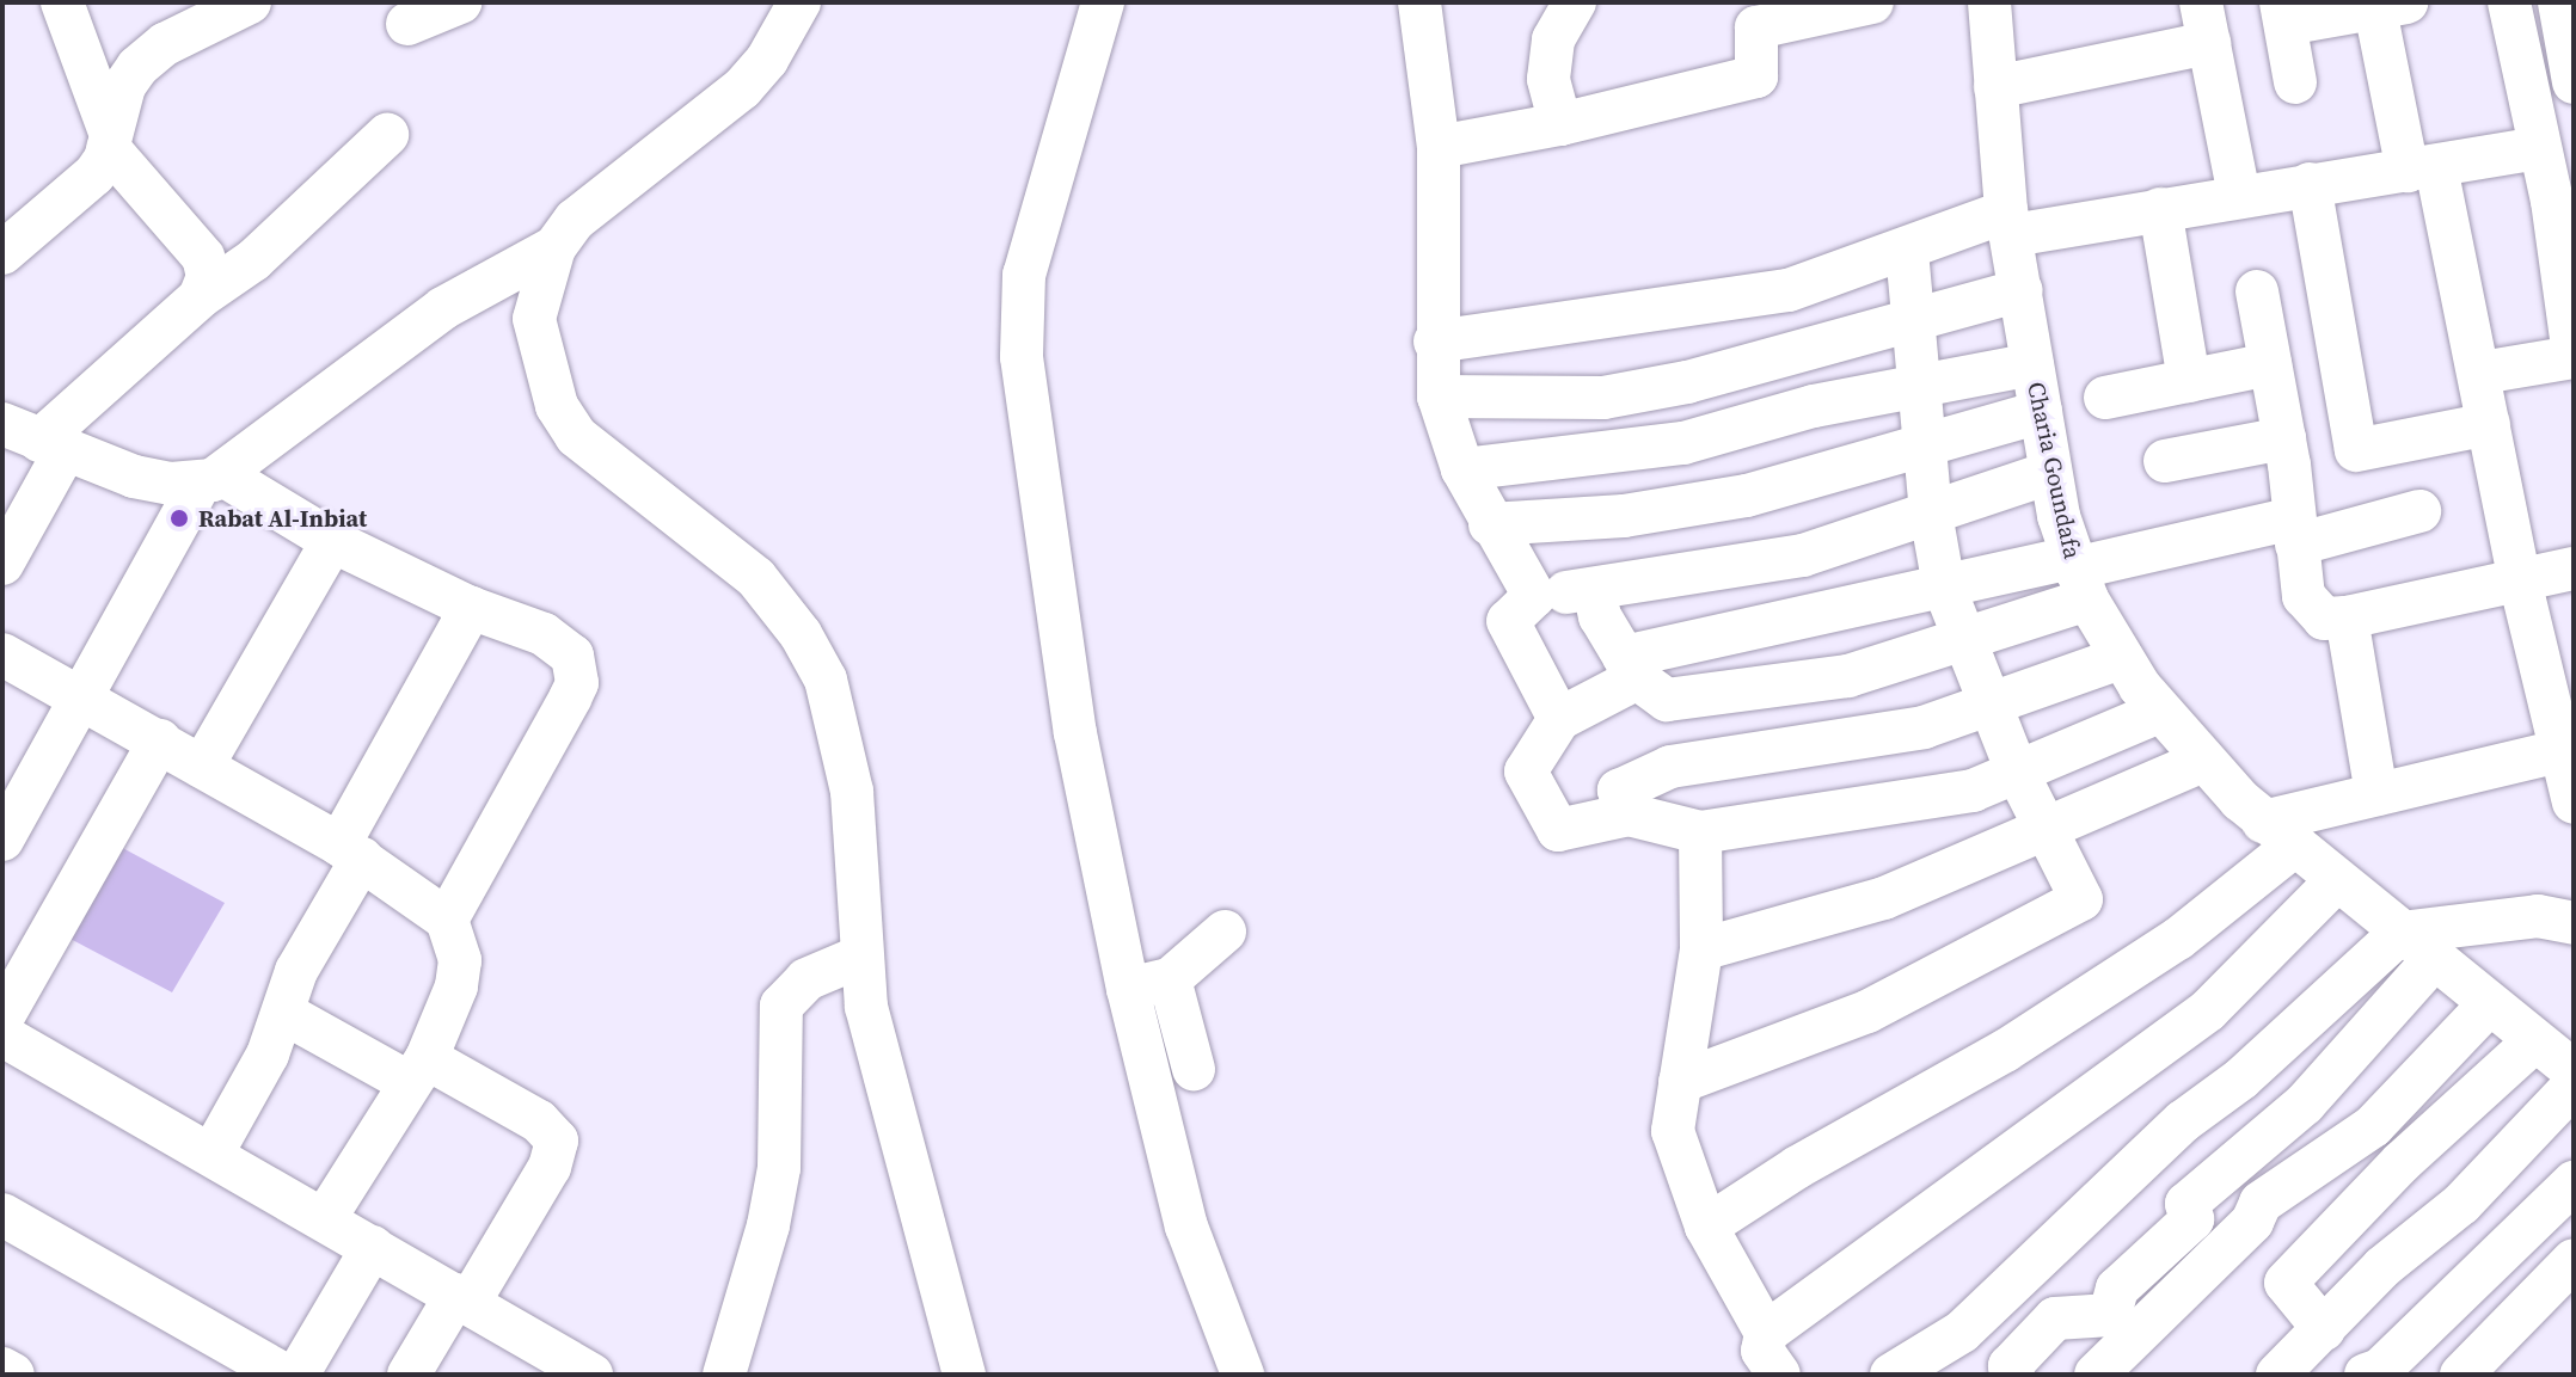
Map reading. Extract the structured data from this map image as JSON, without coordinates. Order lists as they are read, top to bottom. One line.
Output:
{"streets":{"street":["Charia Goundafa"]},"places":["Rabat Al-Inbiat"]}
